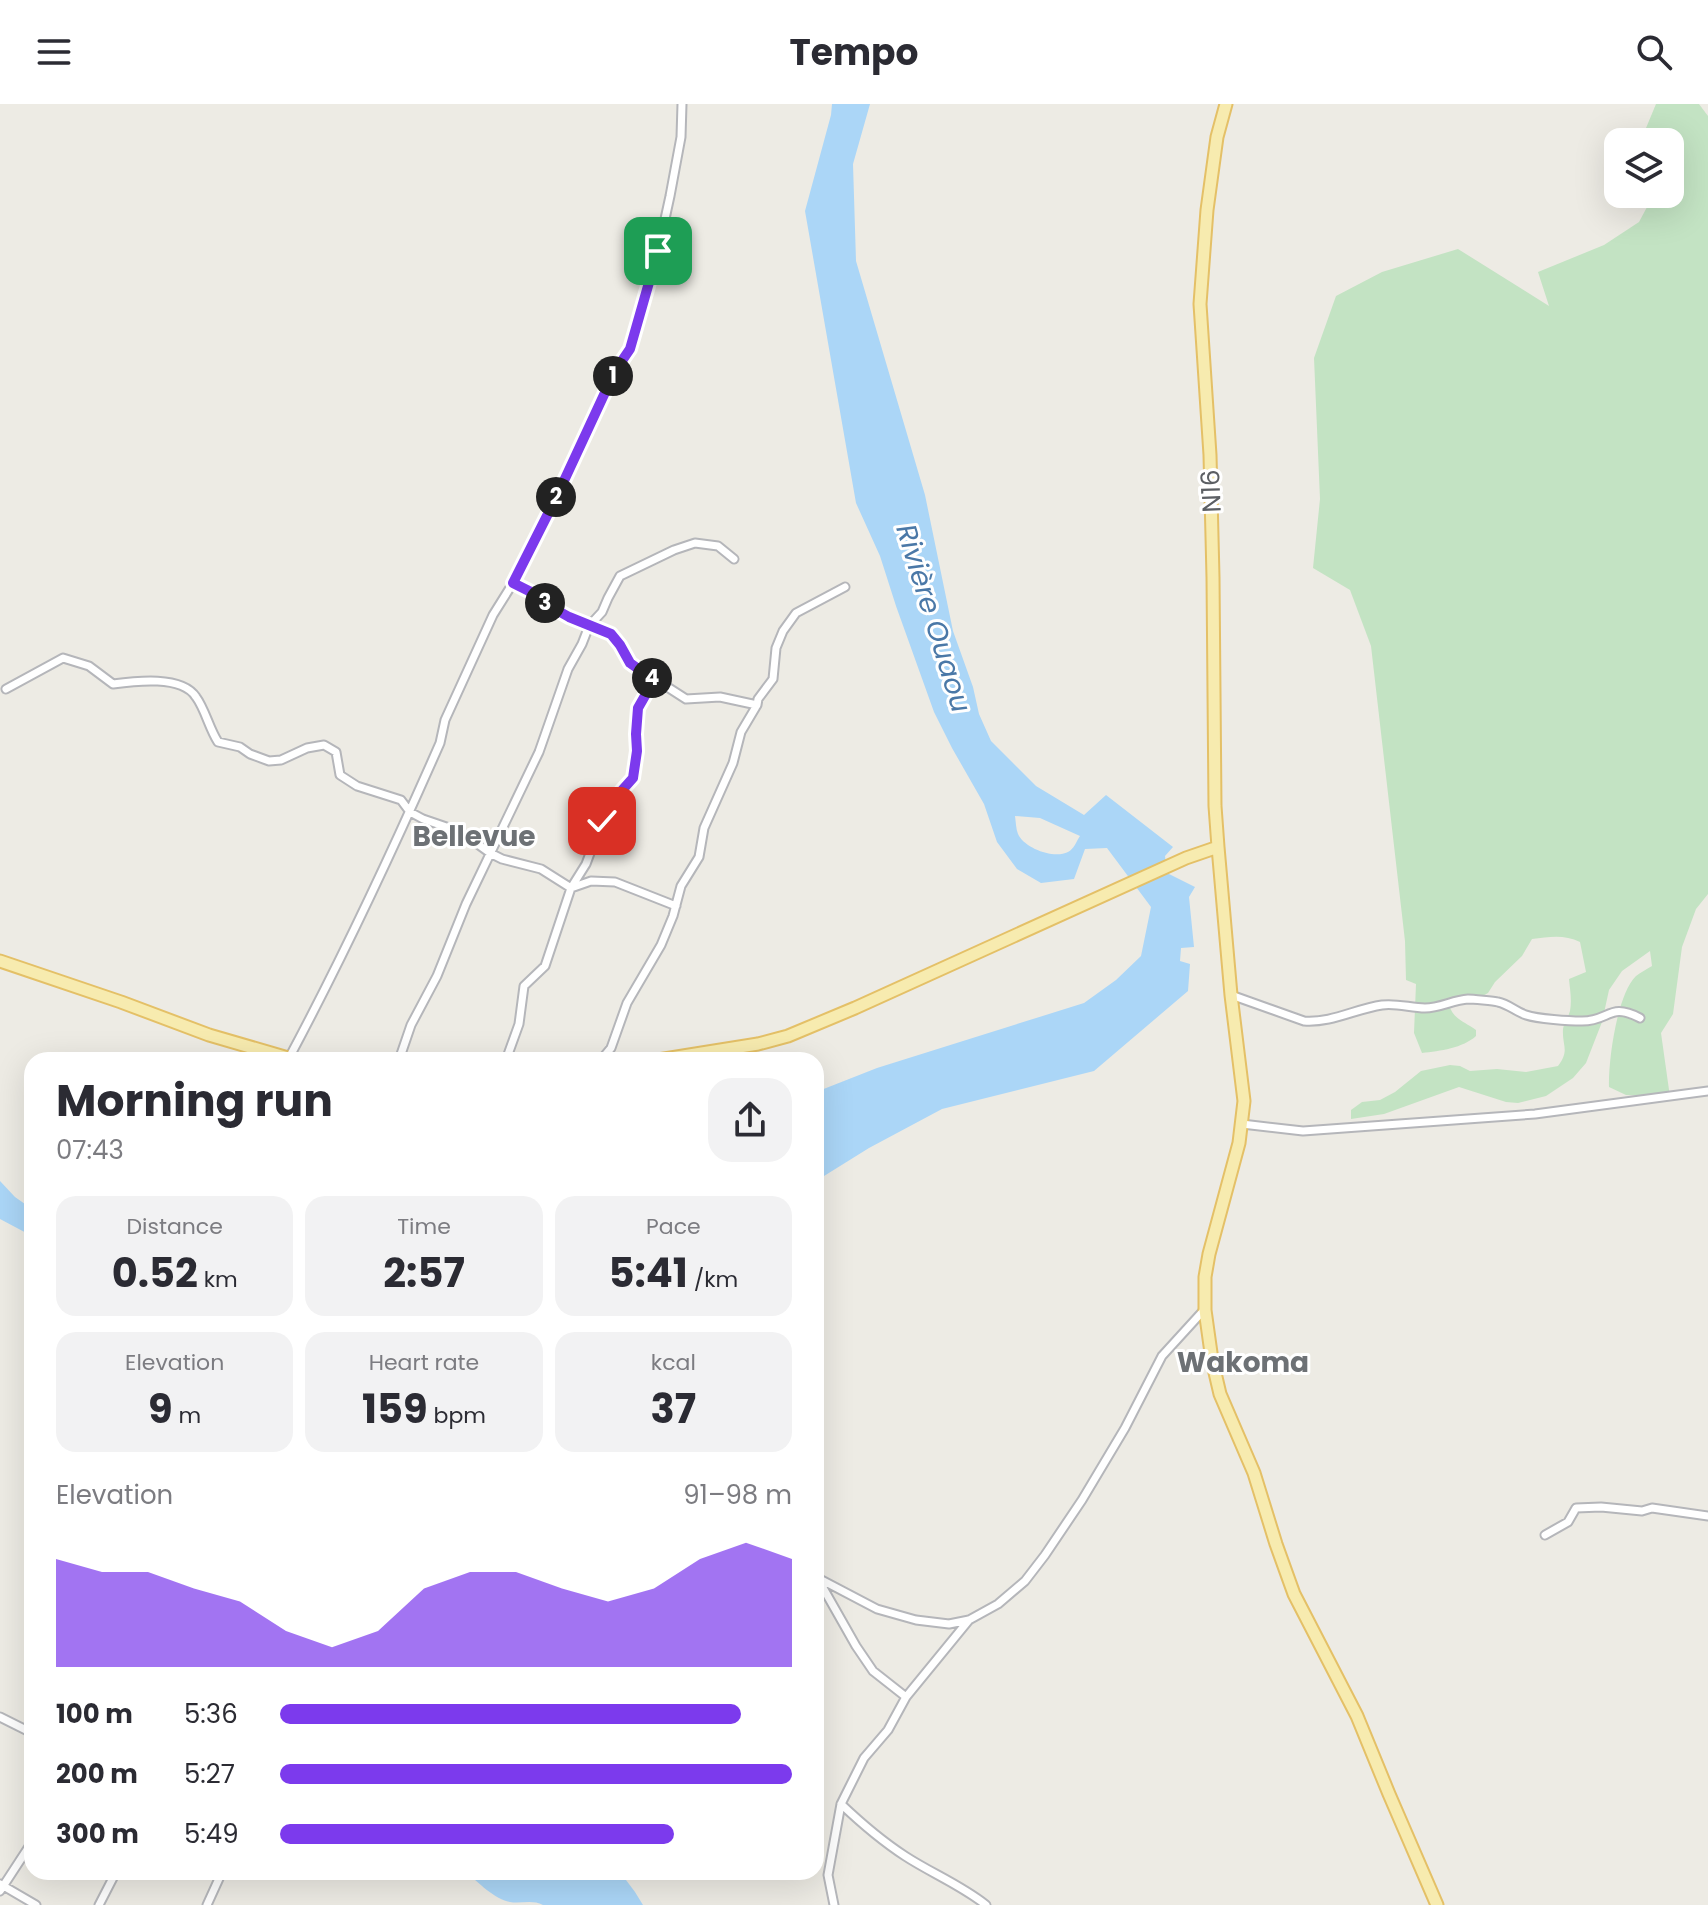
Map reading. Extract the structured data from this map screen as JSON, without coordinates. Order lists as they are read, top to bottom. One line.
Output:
{"streets":{"main road":["N16"]},"districts":["Bellevue","Wakoma"],"water":["Rivière Ouaou"],"page":{"header":"Tempo","pins":["1","2","3","4"],"heading":["Morning run","07:43"],"stats":[["Distance","0.52 km"],["Time","2:57"],["Pace","5:41 /km"],["Elevation","9 m"],["Heart rate","159 bpm"],["kcal","37"]],"chart":["Elevation","91–98 m"],"list":[{"name":"100 m","note":"5:36"},{"name":"200 m","note":"5:27"},{"name":"300 m","note":"5:49"}]}}
